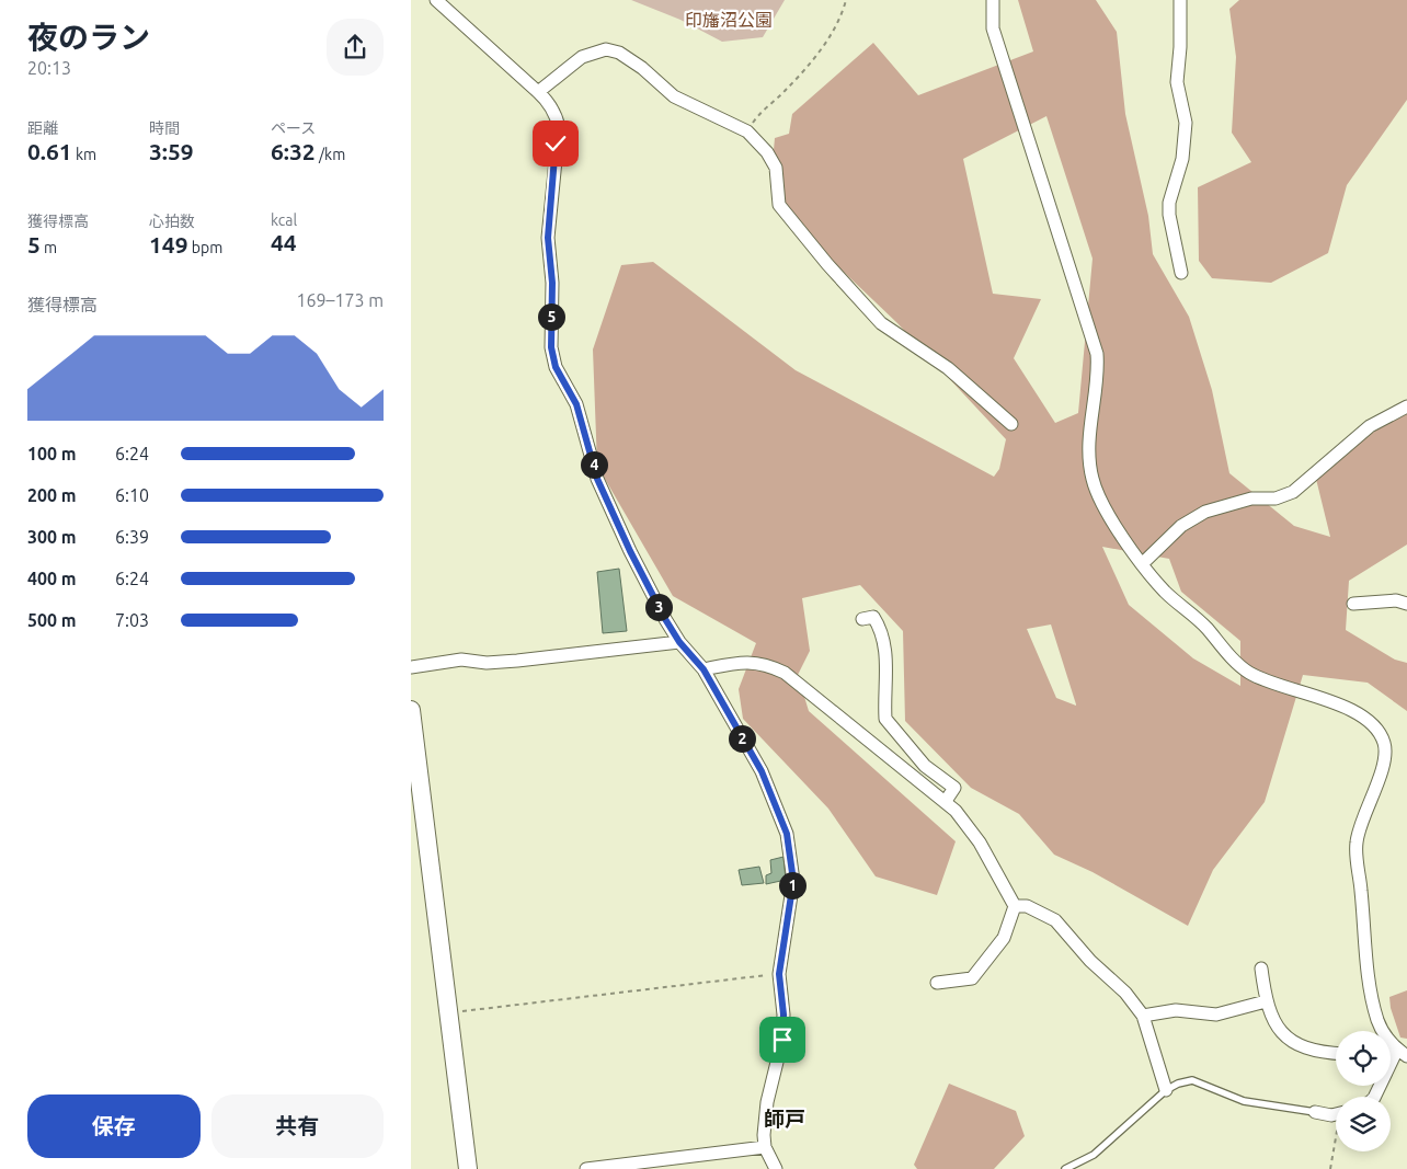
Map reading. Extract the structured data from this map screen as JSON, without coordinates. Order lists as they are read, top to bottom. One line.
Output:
{"districts":["師戸"],"parks":["印旛沼公園"],"page":{"heading":["夜のラン","20:13"],"stats":[["距離","0.61 km"],["時間","3:59"],["ペース","6:32 /km"],["獲得標高","5 m"],["心拍数","149 bpm"],["kcal","44"]],"chart":["獲得標高","169–173 m"],"pins":["5","4","3","2","1"],"list":[{"name":"100 m","note":"6:24"},{"name":"200 m","note":"6:10"},{"name":"300 m","note":"6:39"},{"name":"400 m","note":"6:24"},{"name":"500 m","note":"7:03"}],"buttons":["保存","共有"]}}
